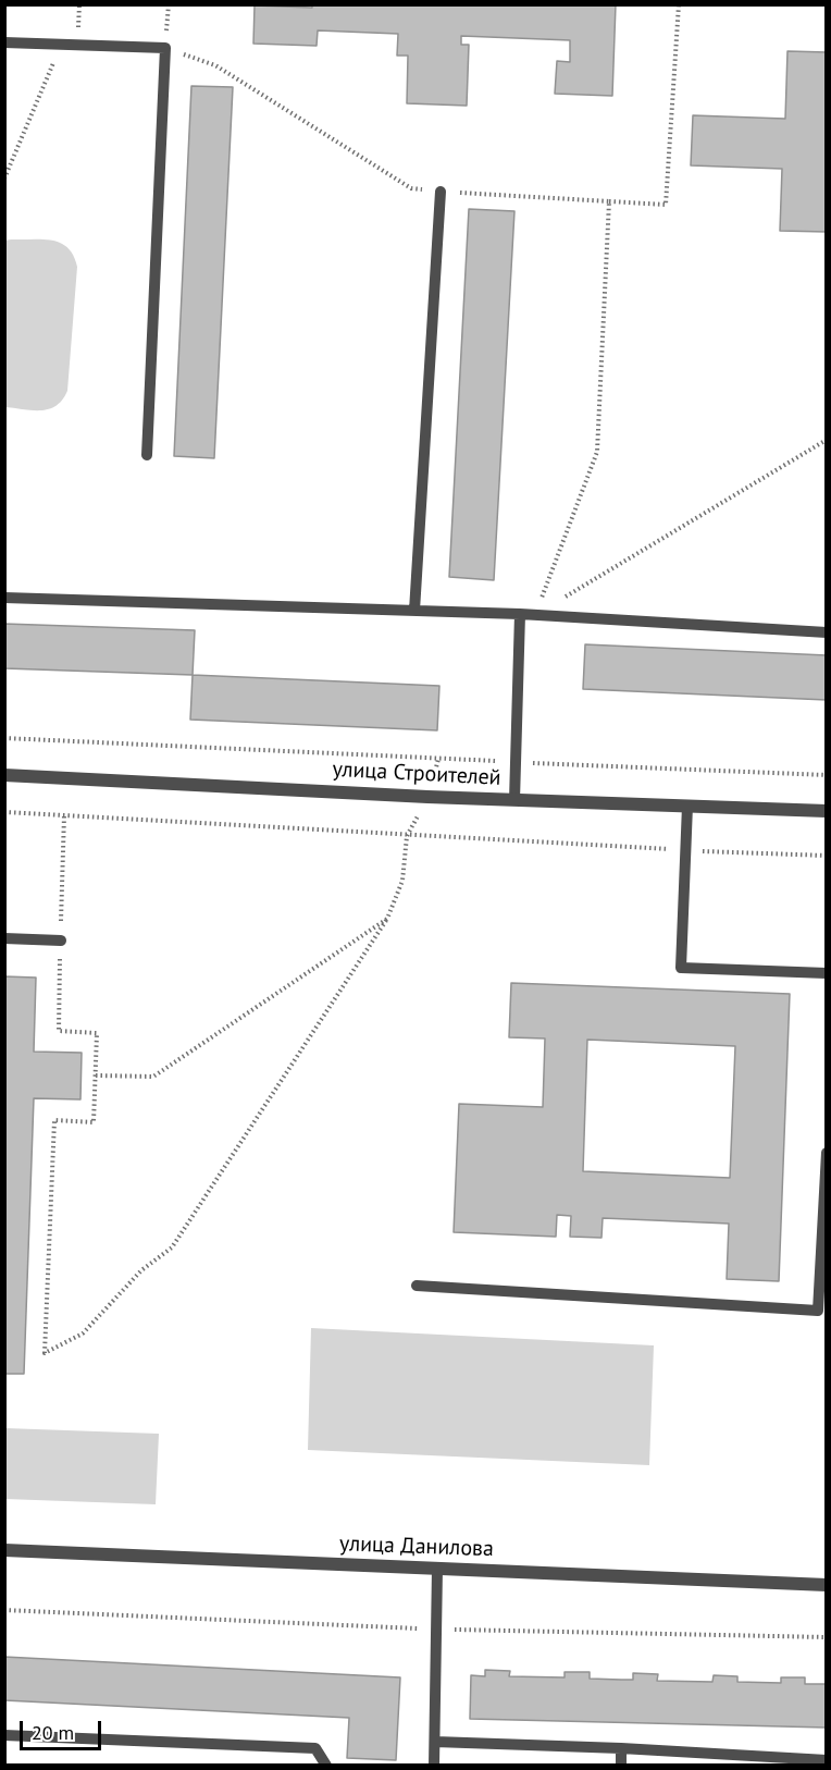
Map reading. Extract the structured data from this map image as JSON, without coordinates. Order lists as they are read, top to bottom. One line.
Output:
{"streets":{"street":["улица Строителей","улица Данилова"]},"scale_bar":"20 m"}
